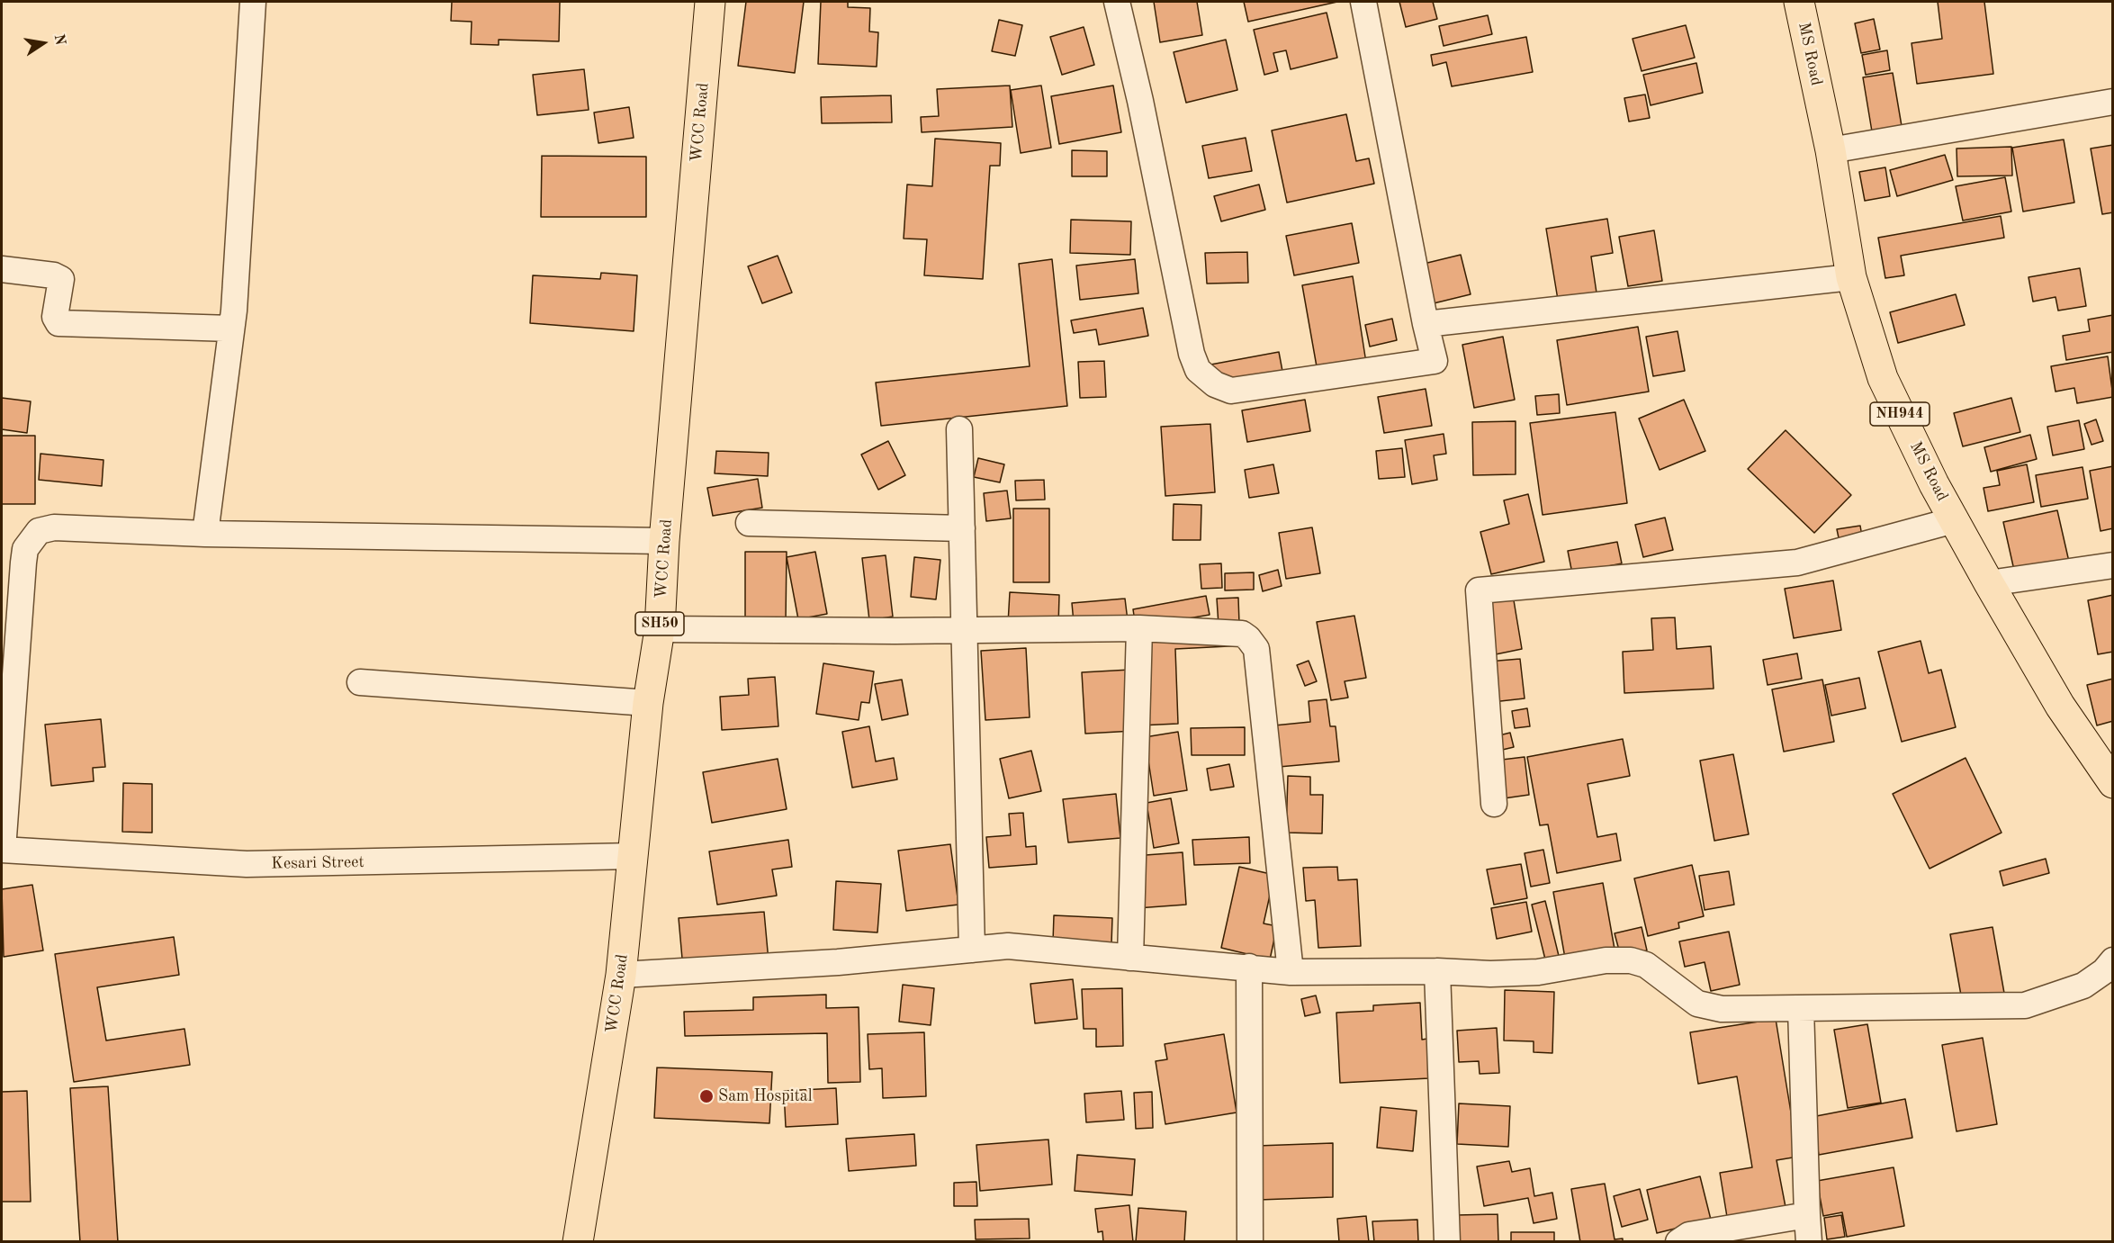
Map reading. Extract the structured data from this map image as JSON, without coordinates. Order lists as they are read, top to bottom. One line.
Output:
{"streets":{"main road":["MS Road","WCC Road","NH944","SH50"],"street":["Kesari Street"]},"crossings":[["WCC Road","Kesari Street"]],"places":["Sam Hospital"],"north":"right"}
